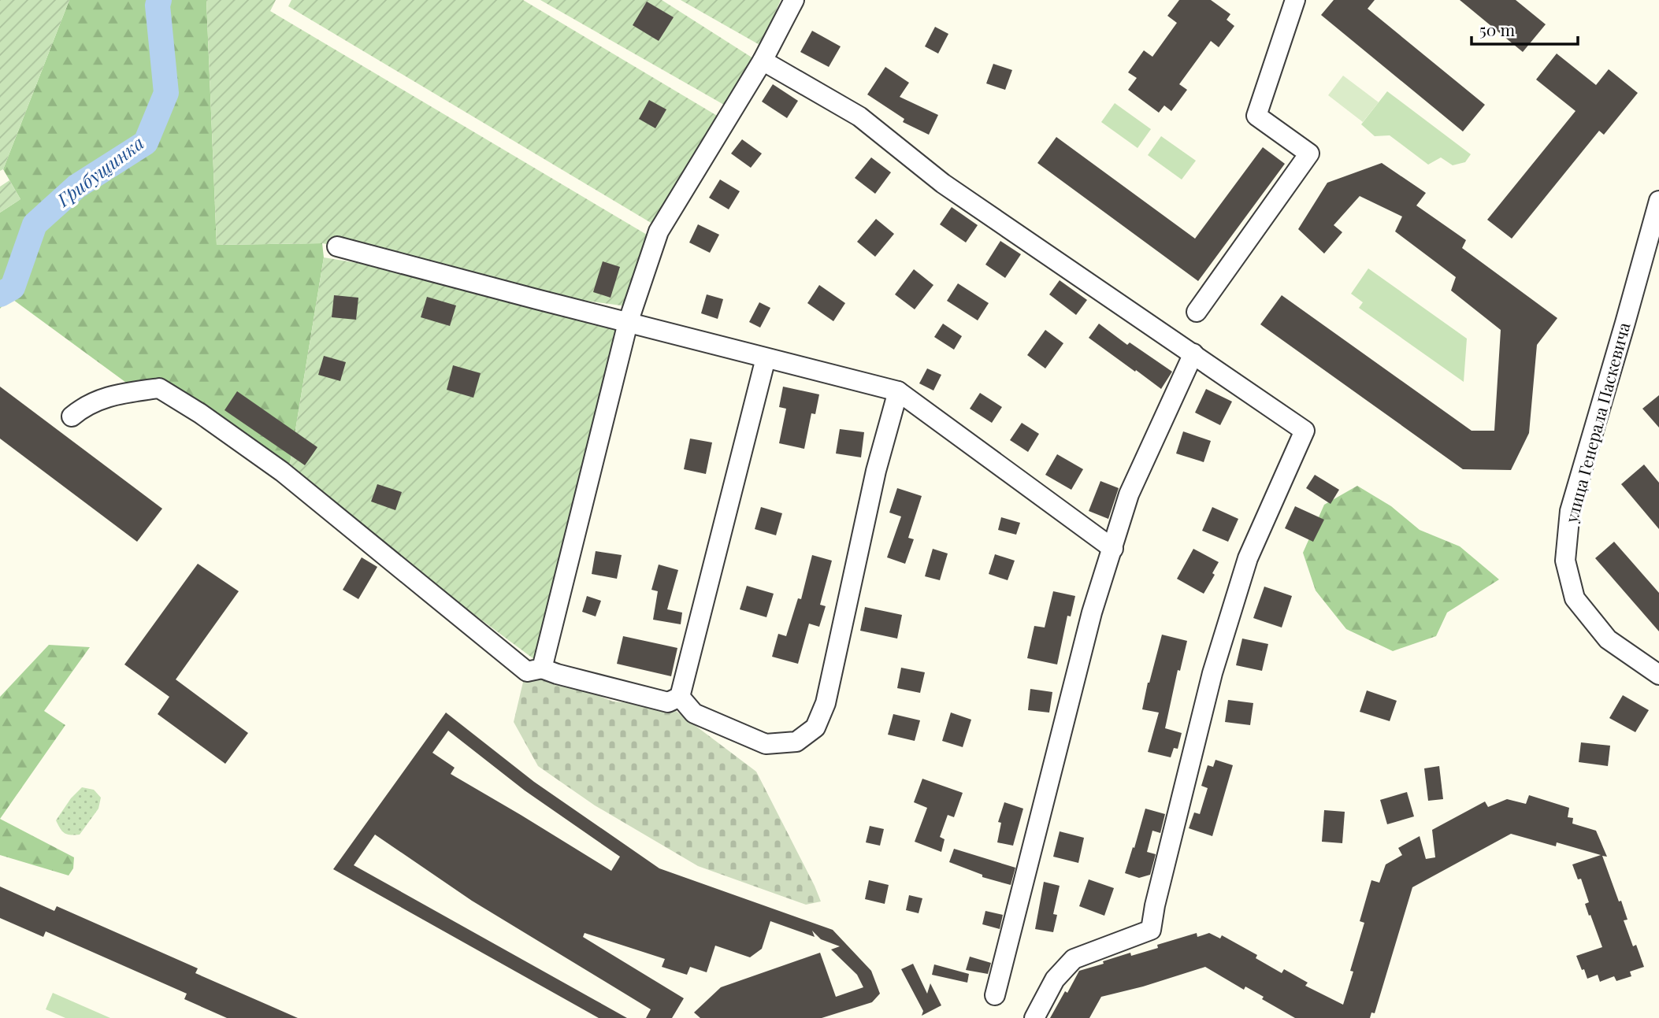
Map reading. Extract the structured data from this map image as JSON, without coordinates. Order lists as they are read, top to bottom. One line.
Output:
{"streets":{"street":["улица Генерала Паскевича"]},"water":["Грибущинка"],"scale_bar":"50 m"}
